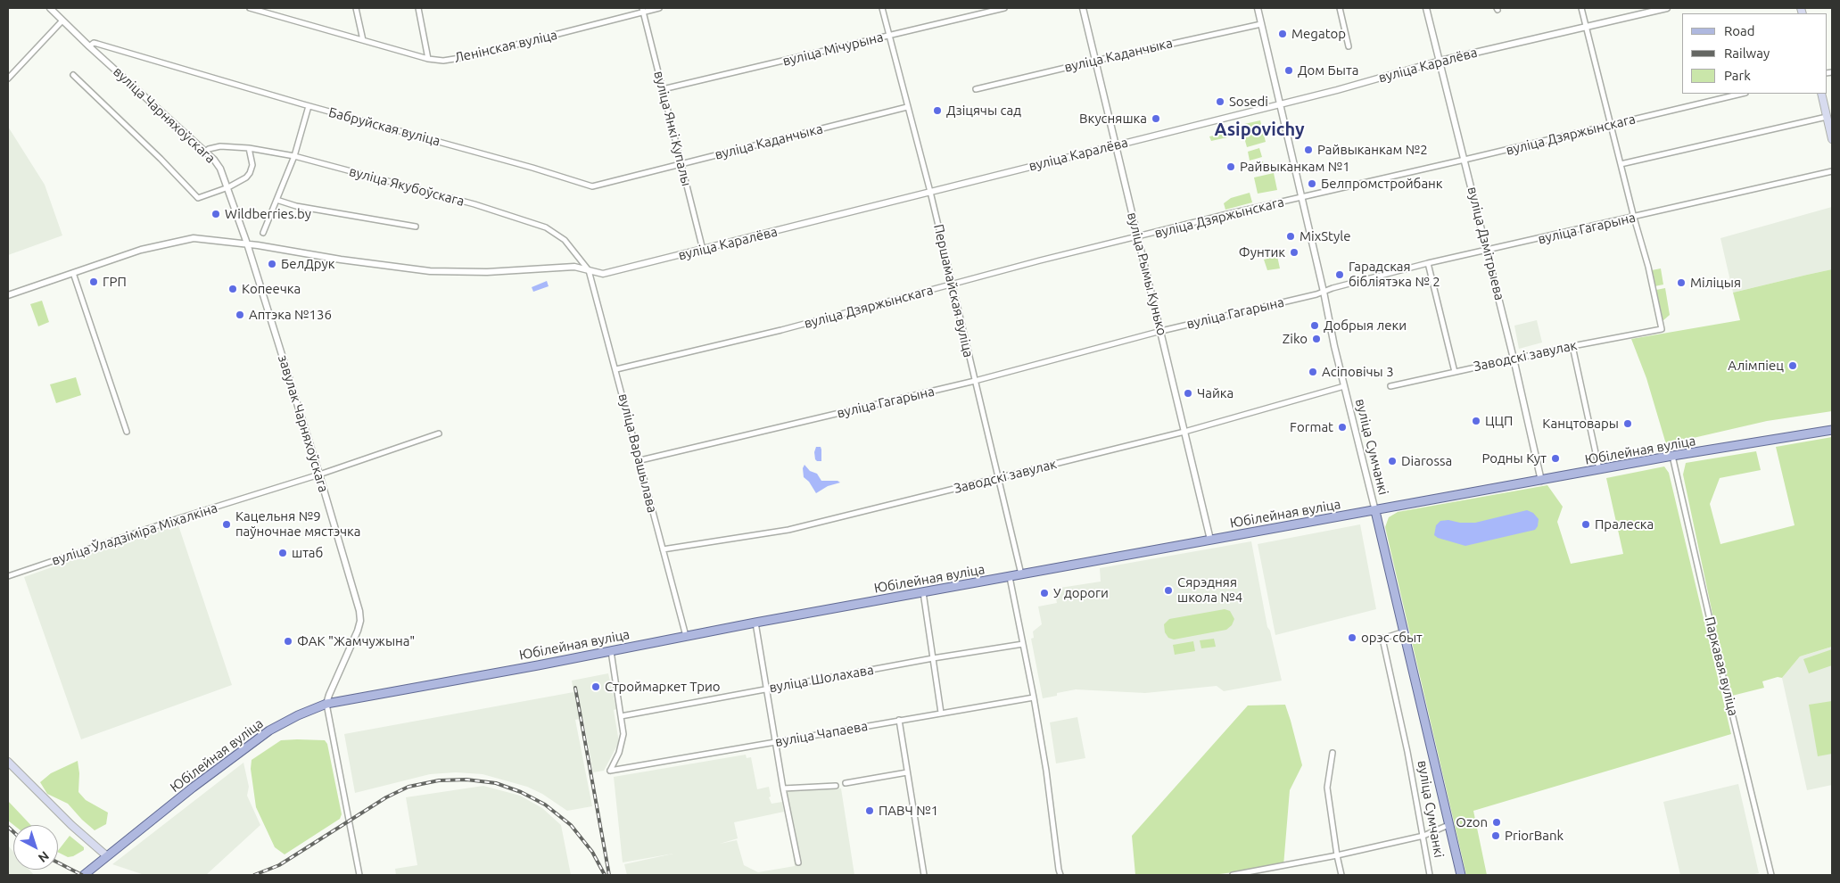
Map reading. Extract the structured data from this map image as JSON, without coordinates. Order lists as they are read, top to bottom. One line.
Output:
{"streets":{"main road":["вуліца Сумчанкі","Юбілейная вуліца"],"street":["Ленінская вуліца","вуліца Мічурына","вуліца Каданчыка","вуліца Каралёва","вуліца Чарняхоўскага","Бабруйская вуліца","вуліца Янкі Купалы","вуліца Дзяржынскага","вуліца Якубоўскага","вуліца Гагарына","вуліца Дзмітрыева","вуліца Рымы Кунько","Першамайская вуліца","Заводскі завулак","завулак Чарняхоўскага","вуліца Варашылава","вуліца Ўладзіміра Міхалкіна","Паркавая вуліца","вуліца Шолахава","вуліца Чапаева"]},"crossings":[["Ленінская вуліца","вуліца Янкі Купалы"],["вуліца Мічурына","вуліца Янкі Купалы"],["вуліца Мічурына","Першамайская вуліца"],["вуліца Каданчыка","Бабруйская вуліца"],["вуліца Каданчыка","вуліца Янкі Купалы"],["вуліца Каданчыка","вуліца Рымы Кунько"],["вуліца Каданчыка","Першамайская вуліца"],["вуліца Каданчыка","вуліца Сумчанкі"],["вуліца Каралёва","вуліца Чарняхоўскага"],["вуліца Каралёва","вуліца Янкі Купалы"],["вуліца Каралёва","вуліца Якубоўскага"],["вуліца Каралёва","вуліца Дзмітрыева"],["вуліца Каралёва","вуліца Рымы Кунько"],["вуліца Каралёва","Першамайская вуліца"],["вуліца Каралёва","завулак Чарняхоўскага"],["вуліца Каралёва","вуліца Сумчанкі"],["вуліца Каралёва","вуліца Варашылава"],["вуліца Чарняхоўскага","Бабруйская вуліца"],["вуліца Чарняхоўскага","вуліца Якубоўскага"],["вуліца Чарняхоўскага","завулак Чарняхоўскага"],["Бабруйская вуліца","вуліца Янкі Купалы"],["вуліца Дзяржынскага","вуліца Дзмітрыева"],["вуліца Дзяржынскага","вуліца Рымы Кунько"],["вуліца Дзяржынскага","Першамайская вуліца"],["вуліца Дзяржынскага","вуліца Сумчанкі"],["вуліца Дзяржынскага","вуліца Варашылава"],["вуліца Якубоўскага","вуліца Варашылава"],["вуліца Гагарына","вуліца Дзмітрыева"],["вуліца Гагарына","вуліца Рымы Кунько"],["вуліца Гагарына","Першамайская вуліца"],["вуліца Гагарына","Заводскі завулак"],["вуліца Гагарына","вуліца Сумчанкі"],["вуліца Гагарына","вуліца Варашылава"],["вуліца Дзмітрыева","Заводскі завулак"],["вуліца Дзмітрыева","Юбілейная вуліца"],["вуліца Рымы Кунько","Заводскі завулак"],["вуліца Рымы Кунько","Юбілейная вуліца"],["Першамайская вуліца","Заводскі завулак"],["Першамайская вуліца","Юбілейная вуліца"],["Заводскі завулак","вуліца Сумчанкі"],["Заводскі завулак","вуліца Варашылава"],["завулак Чарняхоўскага","Юбілейная вуліца"],["завулак Чарняхоўскага","вуліца Ўладзіміра Міхалкіна"],["вуліца Сумчанкі","Юбілейная вуліца"],["Юбілейная вуліца","вуліца Варашылава"],["Юбілейная вуліца","Паркавая вуліца"],["вуліца Шолахава","вуліца Чапаева"]],"districts":["Asipovichy"],"places":["Megatop","Дом Быта","Sosedi","Дзіцячы сад","Вкусняшка","Райвыканкам №2","Райвыканкам №1","Белпромстройбанк","Wildberries.by","MixStyle","Фунтик","БелДрук","Гарадская бібліятэка № 2","ГРП","Міліцыя","Копеечка","Аптэка №136","Добрыя леки","Ziko","Алімпіец","Асіповічы 3","Чайка","ЦЦП","Канцтовары","Format","Родны Кут","Diarossa","Кацельня №9 паўночнае мястэчка","Пралеска","штаб","Сярэдняя школа №4","У дороги","орэс сбыт","ФАК \"Жамчужына\"","Строймаркет Трио","ПАВЧ №1","Ozon","PriorBank"],"legend":["Road","Railway","Park"],"north":"bottom right"}
